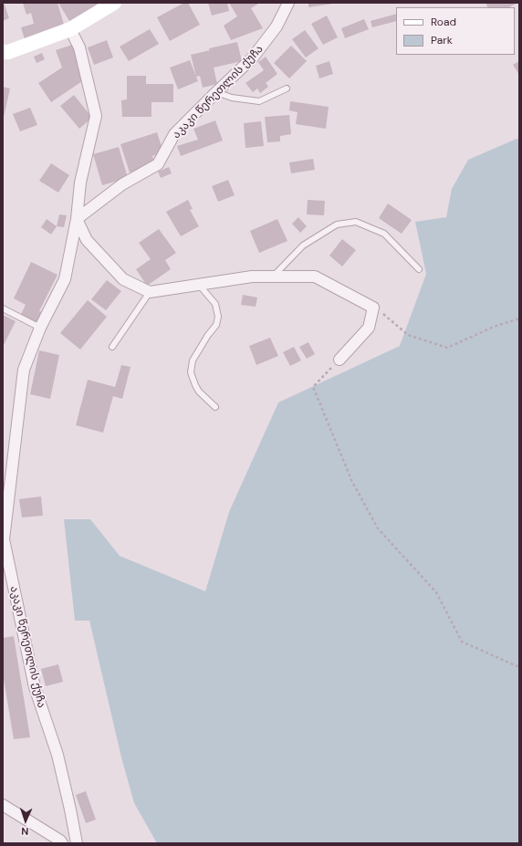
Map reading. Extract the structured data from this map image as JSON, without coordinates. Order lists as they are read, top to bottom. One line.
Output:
{"streets":{"street":["აკაკი წერეთლის ქუჩა"]},"legend":["Road","Park"],"north":"bottom"}
